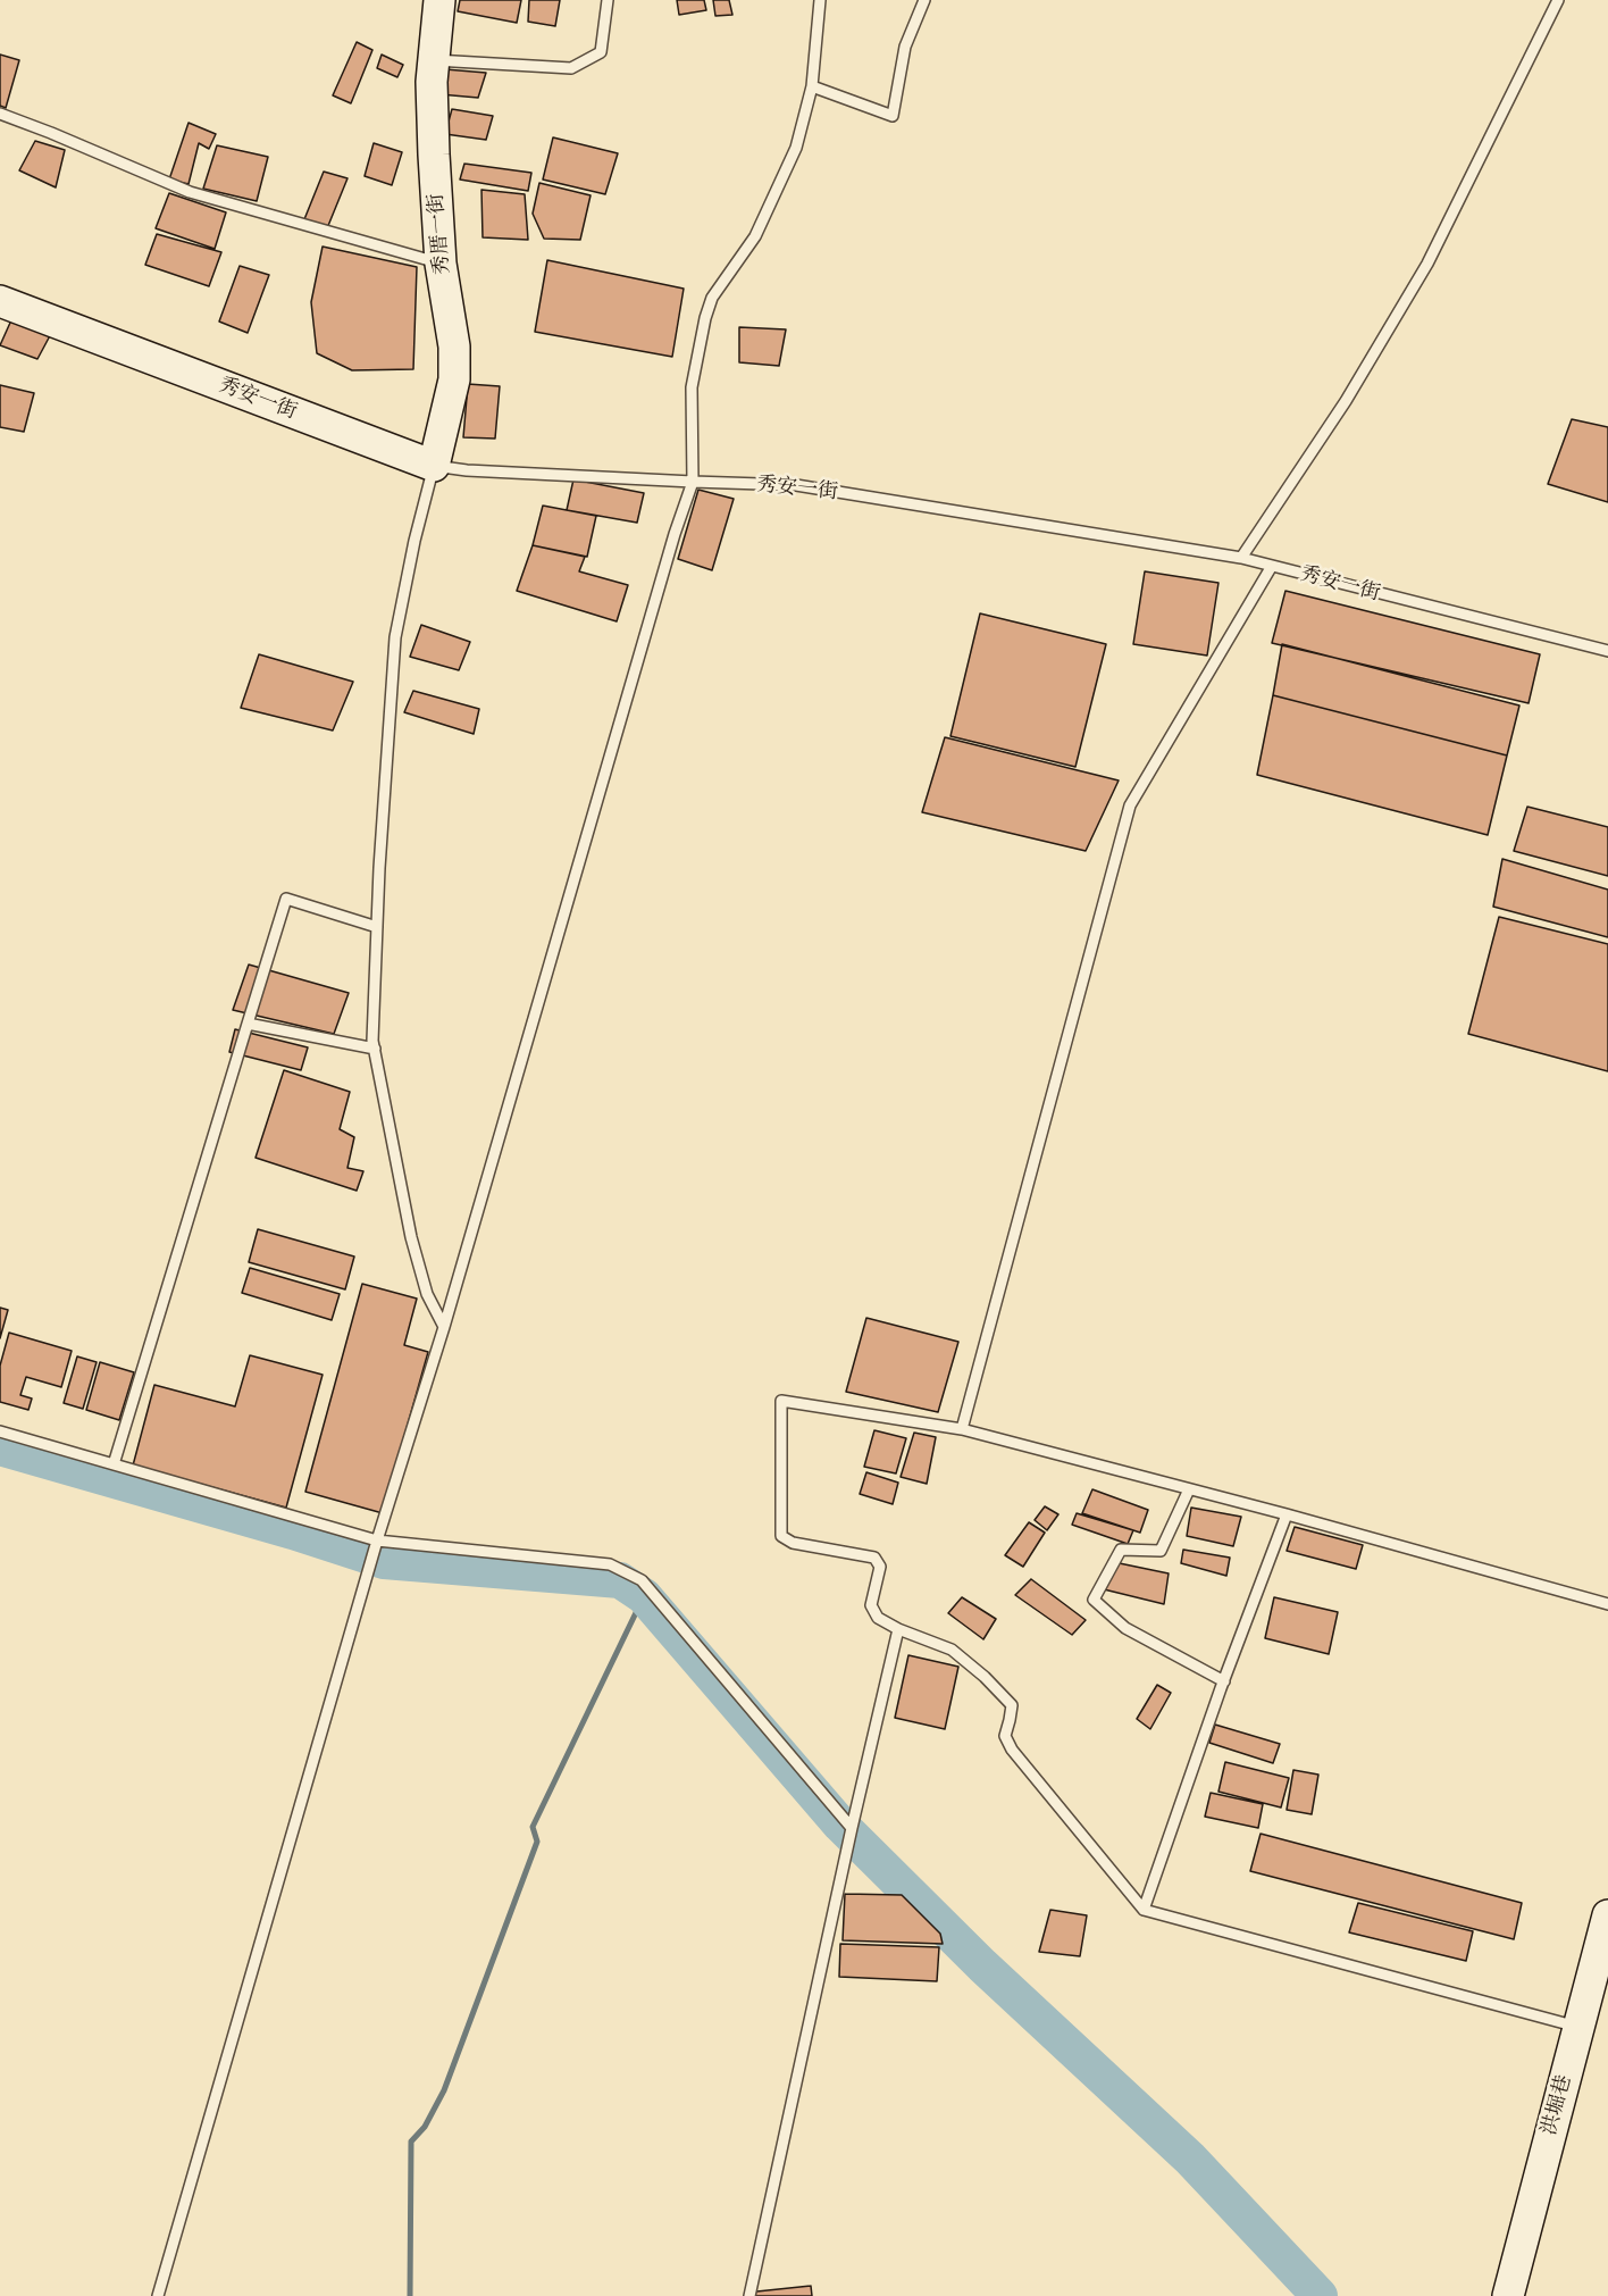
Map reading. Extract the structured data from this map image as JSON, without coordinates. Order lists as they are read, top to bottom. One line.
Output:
{"streets":{"street":["秀厝一街","秀安一街","洪堀巷"]},"crossings":[["秀厝一街","秀安一街"]]}
